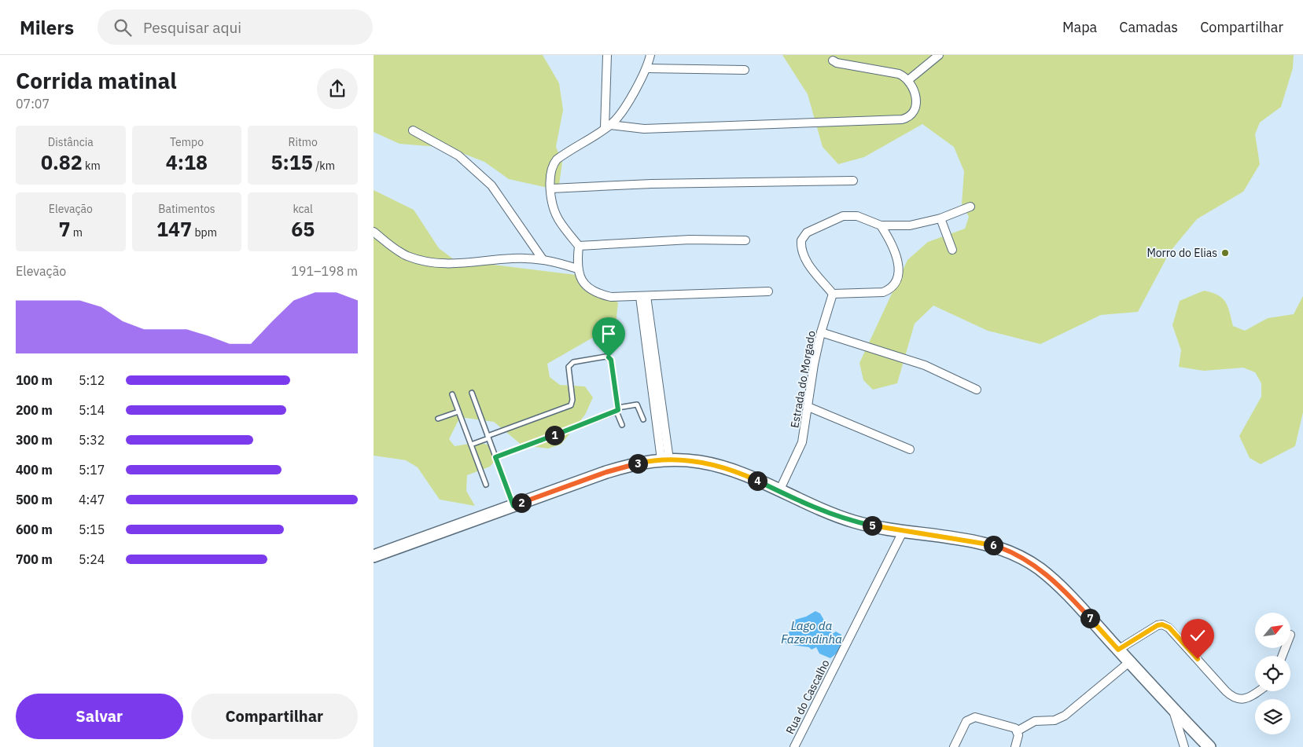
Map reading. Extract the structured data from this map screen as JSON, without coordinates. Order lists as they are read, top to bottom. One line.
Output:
{"streets":{"street":["Estrada do Morgado","Rua do Cascalho"]},"water":["Lago da Fazendinha"],"places":["Morro do Elias"],"north":"top right","page":{"header":"Milers","search":"Pesquisar aqui","nav":["Mapa","Camadas","Compartilhar"],"heading":["Corrida matinal","07:07"],"stats":[["Distância","0.82 km"],["Tempo","4:18"],["Ritmo","5:15 /km"],["Elevação","7 m"],["Batimentos","147 bpm"],["kcal","65"]],"chart":["Elevação","191–198 m"],"list":[{"name":"100 m","note":"5:12"},{"name":"200 m","note":"5:14"},{"name":"300 m","note":"5:32"},{"name":"400 m","note":"5:17"},{"name":"500 m","note":"4:47"},{"name":"600 m","note":"5:15"},{"name":"700 m","note":"5:24"}],"pins":["1","3","4","2","5","6","7"],"buttons":["Salvar","Compartilhar"]}}
